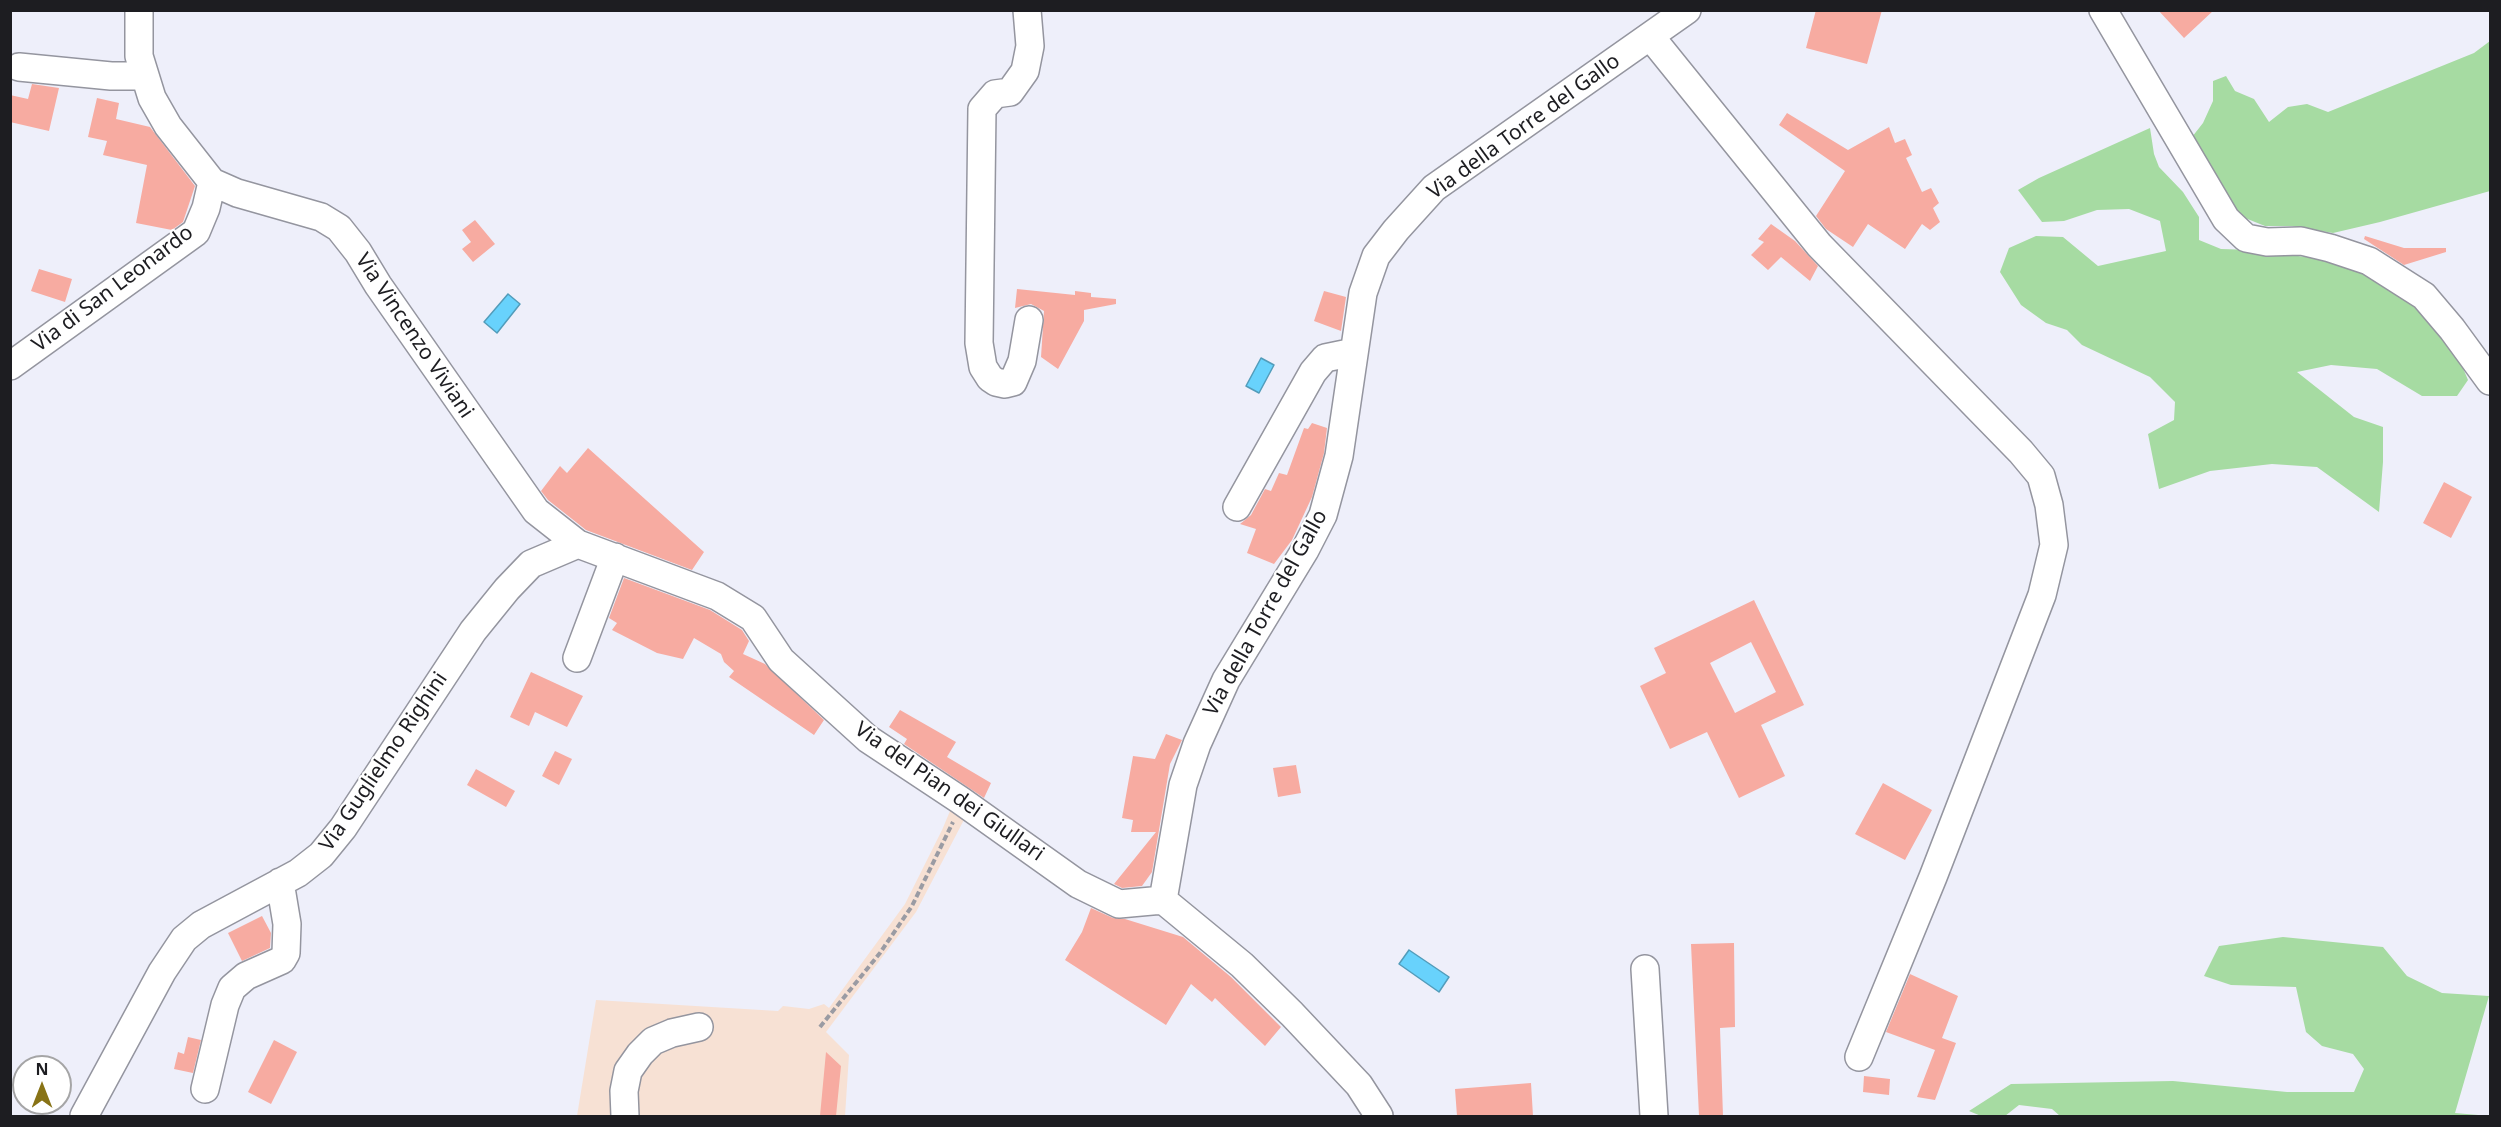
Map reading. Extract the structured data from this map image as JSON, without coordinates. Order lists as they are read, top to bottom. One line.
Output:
{"streets":{"street":["Via della Torre del Gallo","Via di San Leonardo","Via Vincenzo Viviani","Via Guglielmo Righini","Via del Pian dei Giullari"]},"crossings":[["Via della Torre del Gallo","Via del Pian dei Giullari"],["Via di San Leonardo","Via Vincenzo Viviani"],["Via Vincenzo Viviani","Via Guglielmo Righini"],["Via Vincenzo Viviani","Via del Pian dei Giullari"],["Via Guglielmo Righini","Via del Pian dei Giullari"]],"north":"top"}
